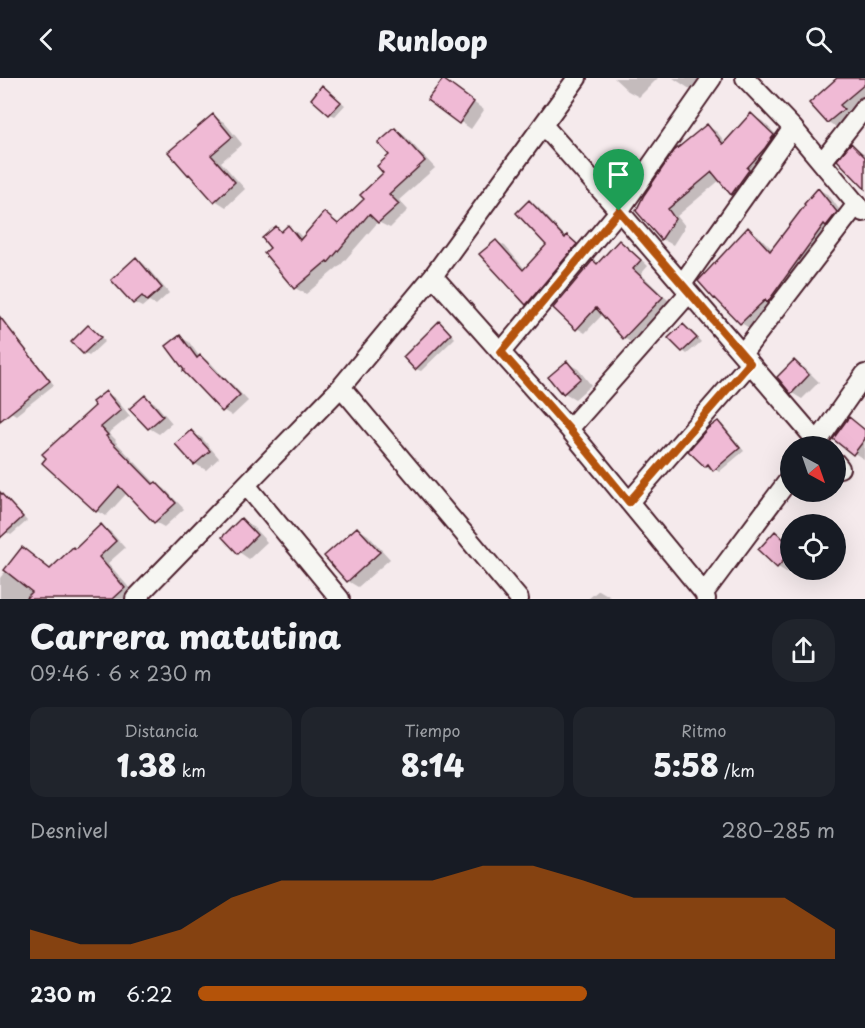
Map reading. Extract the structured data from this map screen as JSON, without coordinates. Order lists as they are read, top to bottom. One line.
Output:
{"north":"bottom right","page":{"header":"Runloop","heading":["Carrera matutina","09:46 · 6 × 230 m"],"stats":[["Distancia","1.38 km"],["Tiempo","8:14"],["Ritmo","5:58 /km"]],"chart":["Desnivel","280–285 m"],"list":[{"name":"230 m","note":"6:22"}]}}
